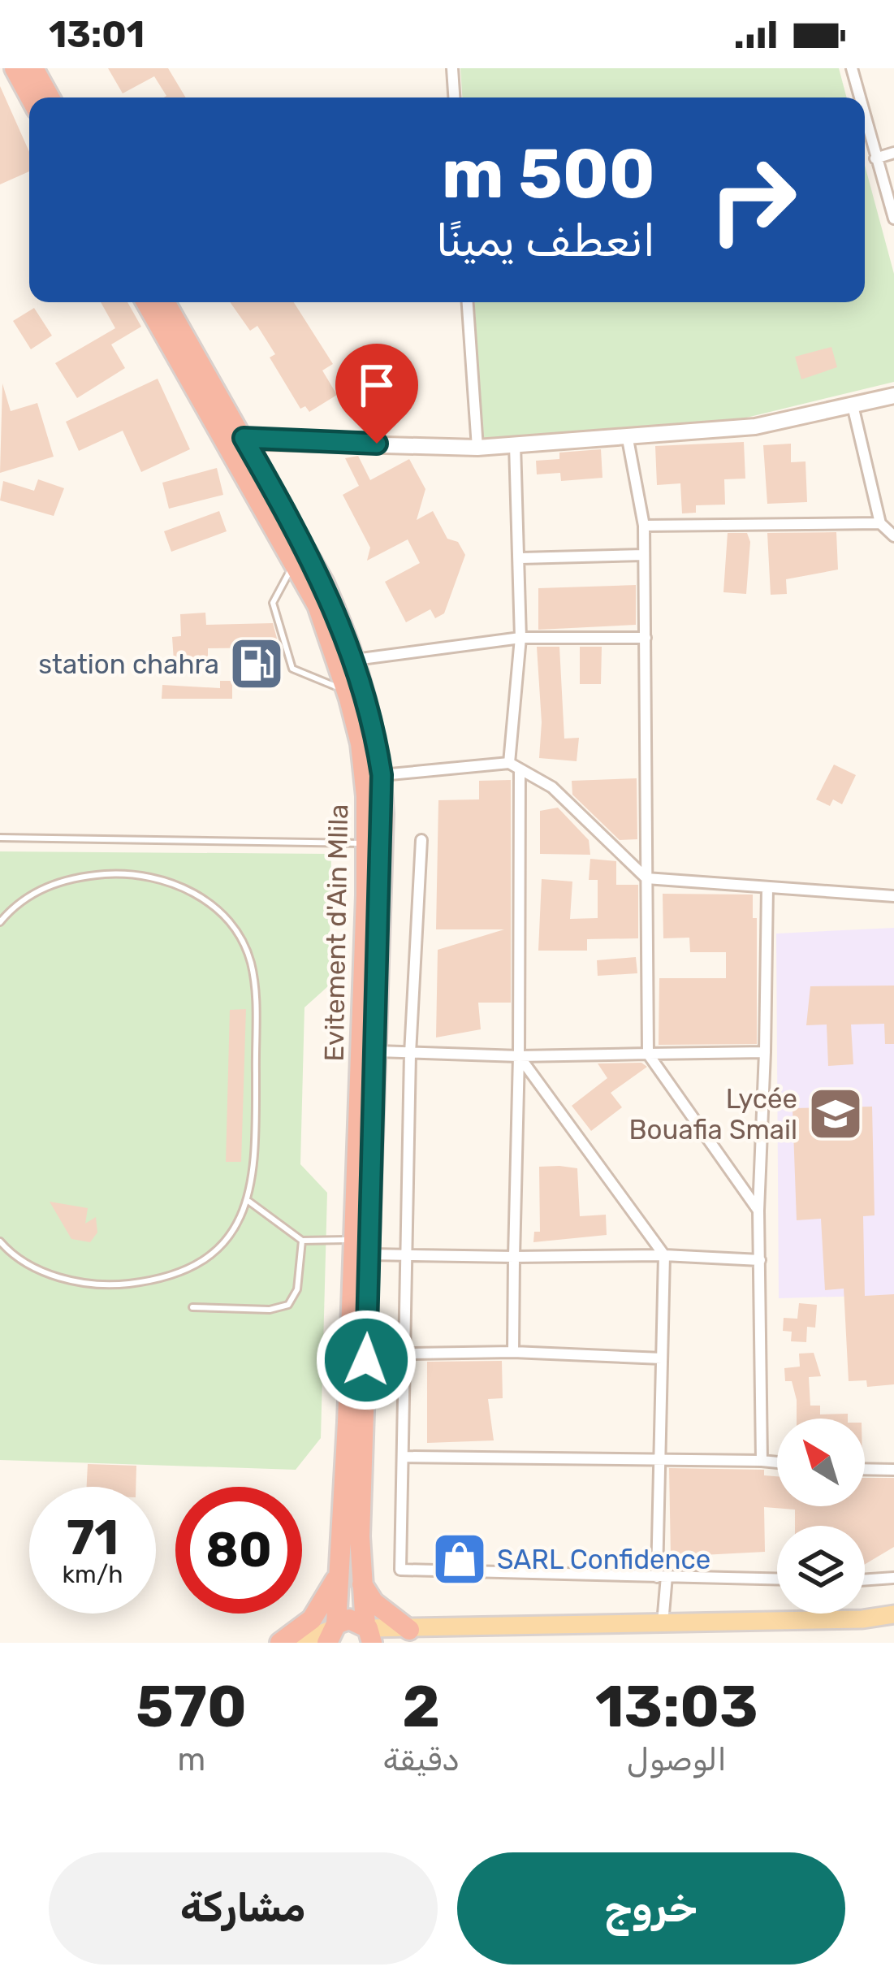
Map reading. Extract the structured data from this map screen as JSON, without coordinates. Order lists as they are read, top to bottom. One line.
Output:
{"streets":{"highway":["Evitement d'Ain Mlila"]},"places":{"fuel station":["station chahra"],"school or university":["Lycée Bouafia Smail"],"shop":["SARL Confidence"]},"north":"top left","page":{"status":"13:01","turn":["500 m","انعطف يمينًا"],"speed":"71 km/h","limit":"80","eta":["13:03","الوصول","2","دقيقة","570","m"],"buttons":["خروج","مشاركة"]}}
